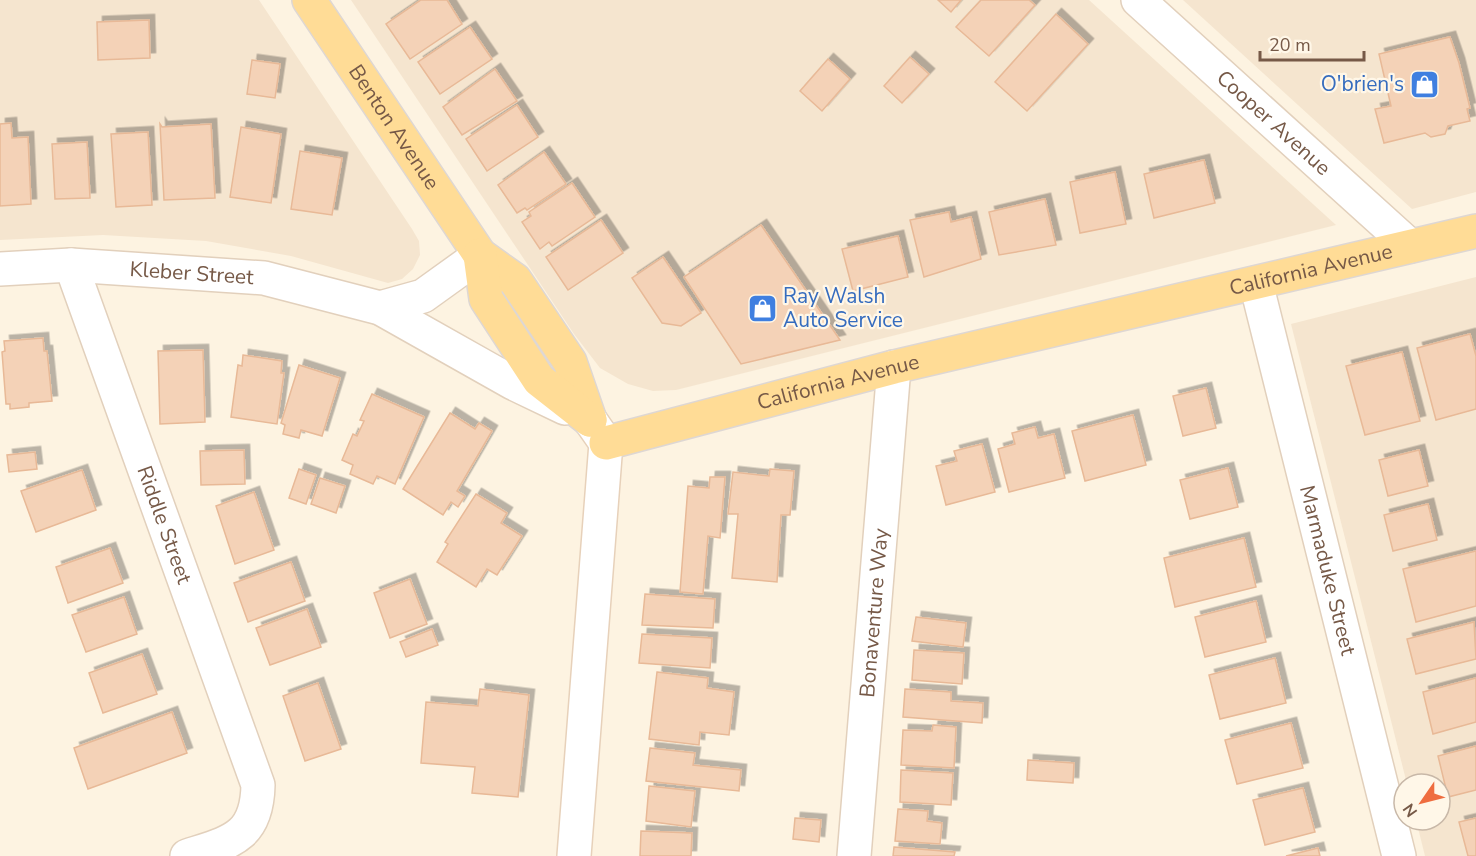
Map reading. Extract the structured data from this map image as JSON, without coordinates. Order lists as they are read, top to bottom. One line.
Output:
{"streets":{"main road":["Benton Avenue","California Avenue"],"street":["Cooper Avenue","Kleber Street","Riddle Street","Marmaduke Street","Bonaventure Way"]},"crossings":[["Cooper Avenue","California Avenue"],["Benton Avenue","California Avenue"],["Benton Avenue","Kleber Street"],["California Avenue","Kleber Street"],["California Avenue","Marmaduke Street"],["California Avenue","Bonaventure Way"],["Kleber Street","Riddle Street"]],"places":{"shop":["O'brien's","Ray Walsh Auto Service"]},"scale_bar":"20 m","north":"bottom left"}
